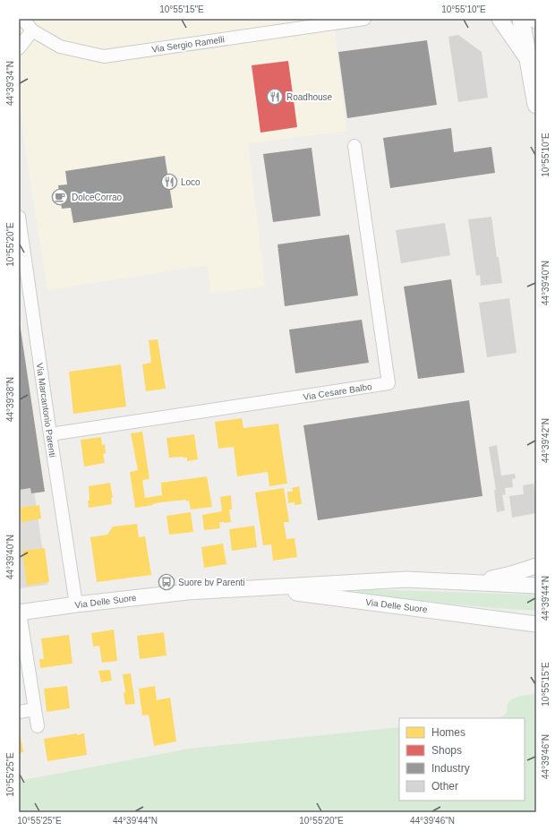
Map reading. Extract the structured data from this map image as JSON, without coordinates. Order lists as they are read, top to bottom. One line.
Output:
{"streets":{"street":["Via Sergio Ramelli","Via Cesare Balbo","Via Marcantonio Parenti","Via Delle Suore"]},"crossings":[["Via Cesare Balbo","Via Marcantonio Parenti"],["Via Marcantonio Parenti","Via Delle Suore"]],"places":{"restaurant":["Roadhouse","Loco"],"cafe":["DolceCorrao"],"bus stop":["Suore bv Parenti"]},"legend":["Homes","Shops","Industry","Other"],"coordinates":["10°55'15\"E","10°55'10\"E","44°39'34\"N","10°55'20\"E","44°39'40\"N","44°39'38\"N","44°39'42\"N","44°39'44\"N","44°39'46\"N","10°55'25\"E"]}
